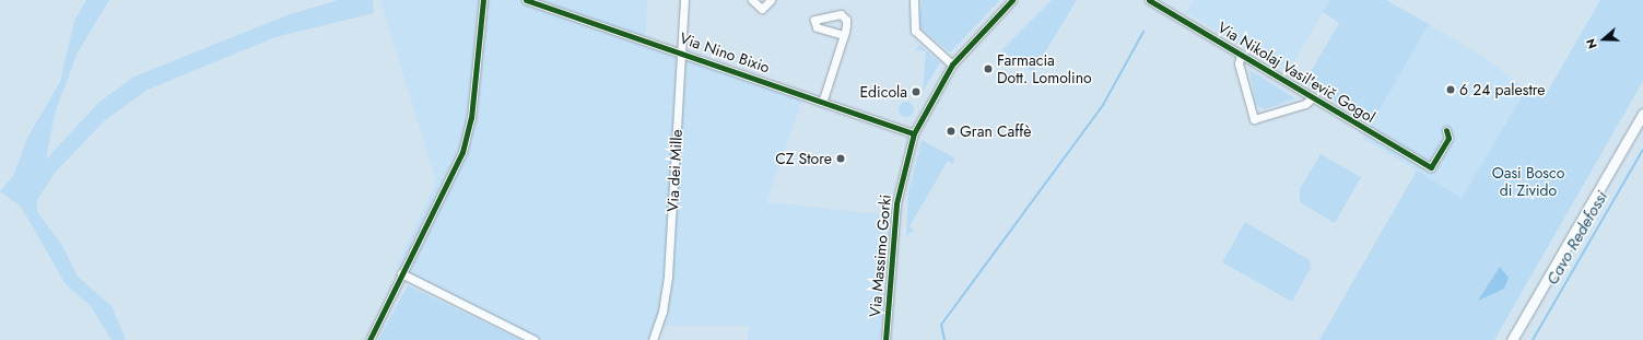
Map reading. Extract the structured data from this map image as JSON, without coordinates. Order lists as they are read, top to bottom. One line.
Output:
{"streets":{"street":["Via Nino Bixio","Via Nikolaj Vasil'evič Gogol","Via dei Mille","Via Massimo Gorki"]},"crossings":[["Via Nino Bixio","Via dei Mille"],["Via Nino Bixio","Via Massimo Gorki"]],"water":["Cavo Redefossi"],"parks":["Oasi Bosco di Zivido"],"places":["Farmacia Dott. Lomolino","6 24 palestre","Edicola","Gran Caffè","CZ Store"],"north":"left"}
